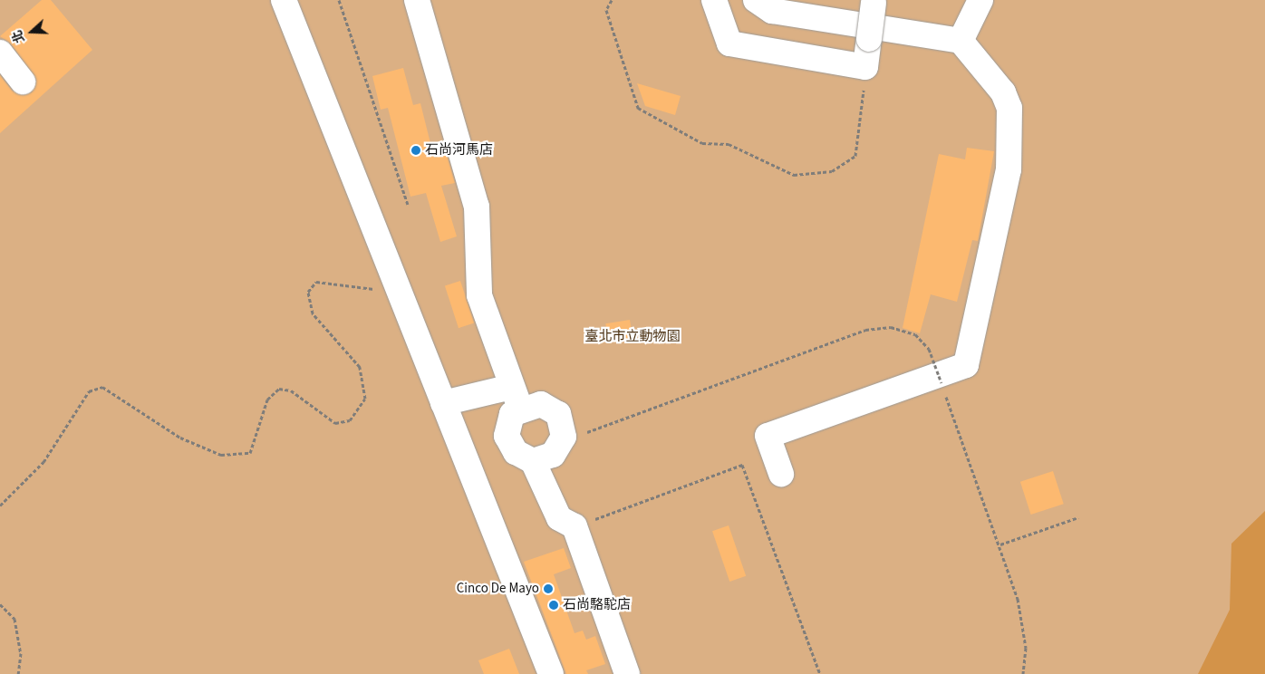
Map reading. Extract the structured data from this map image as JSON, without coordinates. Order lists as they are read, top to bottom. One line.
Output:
{"parks":["臺北市立動物園"],"places":["石尚河馬店","Cinco De Mayo","石尚駱駝店"],"north":"left"}
